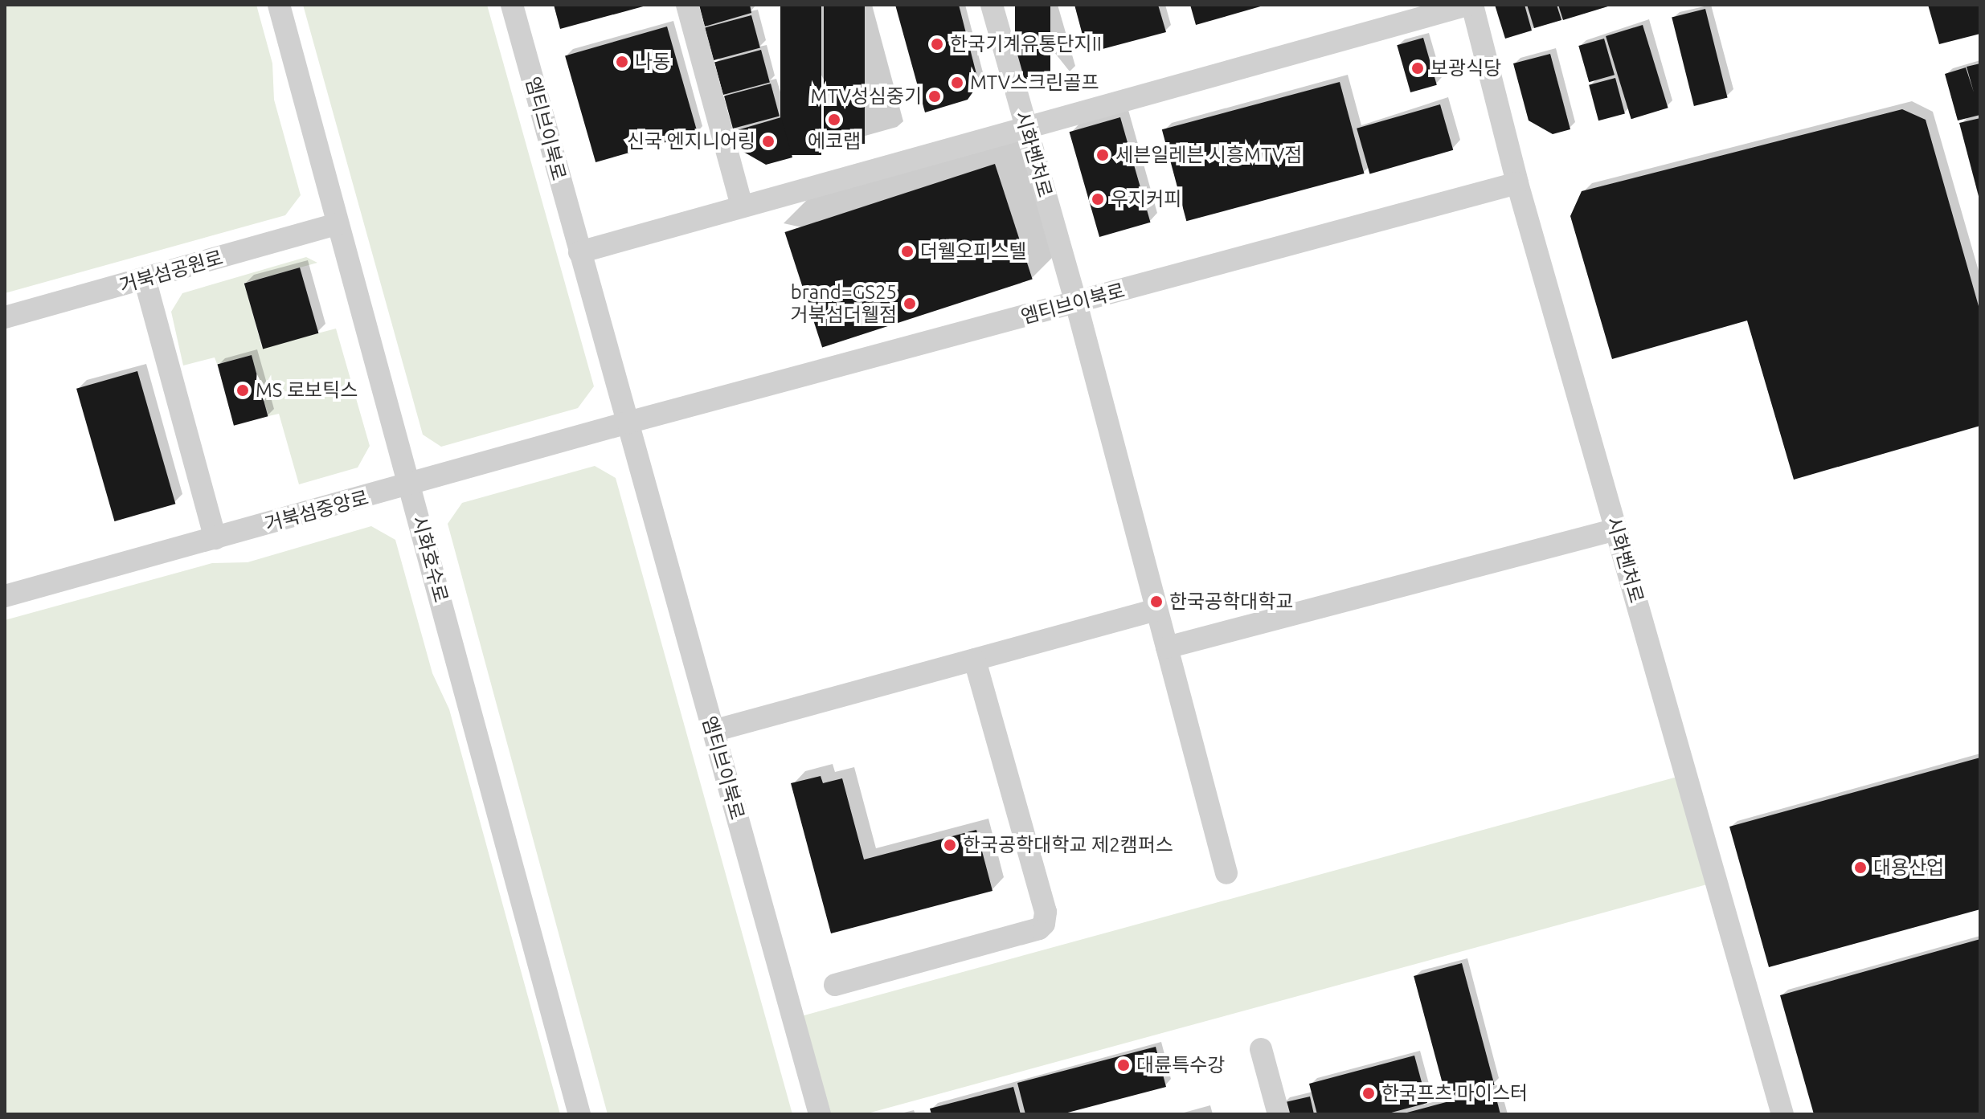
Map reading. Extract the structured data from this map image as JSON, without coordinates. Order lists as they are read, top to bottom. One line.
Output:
{"streets":{"street":["엠티브이북로","시화벤처로","거북섬공원로","거북섬중앙로","시화호수로"]},"crossings":[["엠티브이북로","시화벤처로"],["엠티브이북로","거북섬중앙로"],["거북섬공원로","시화호수로"],["거북섬중앙로","시화호수로"]],"places":["한국기계유통단지II","나동","보광식당","MTV스크린골프","MTV성심중기","에코랩","신국 엔지니어링","세븐일레븐 시흥MTV점","우지커피","더웰오피스텔","brand=GS25 거북섬더웰점","MS 로보틱스","한국공학대학교","한국공학대학교 제2캠퍼스","대용산업","대륜특수강","한국프츠 마이스터"]}
